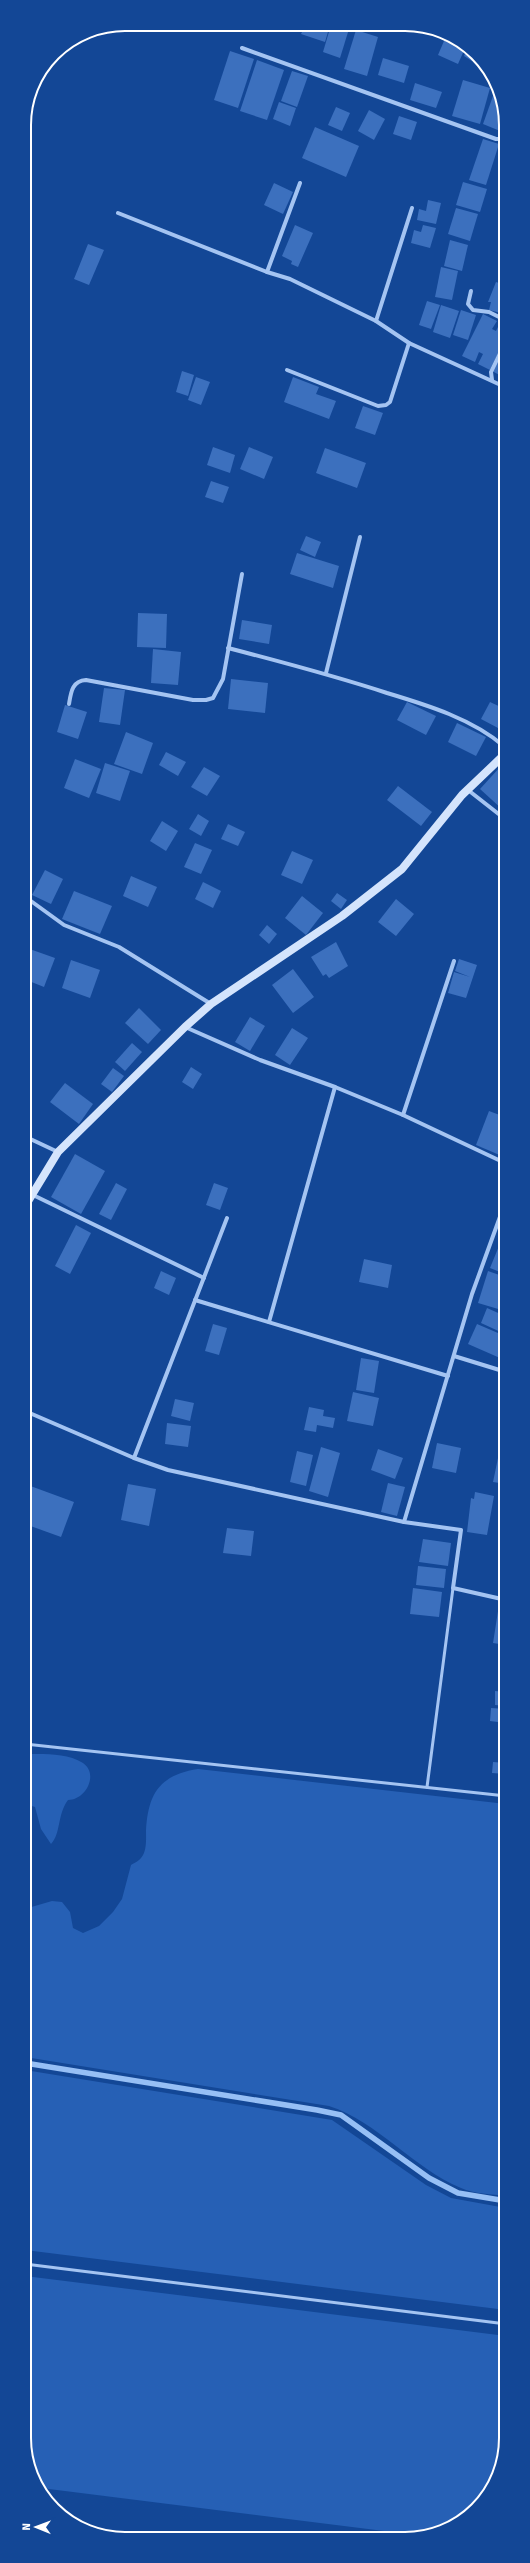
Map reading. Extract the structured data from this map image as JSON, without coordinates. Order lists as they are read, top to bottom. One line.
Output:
{"north":"left"}
